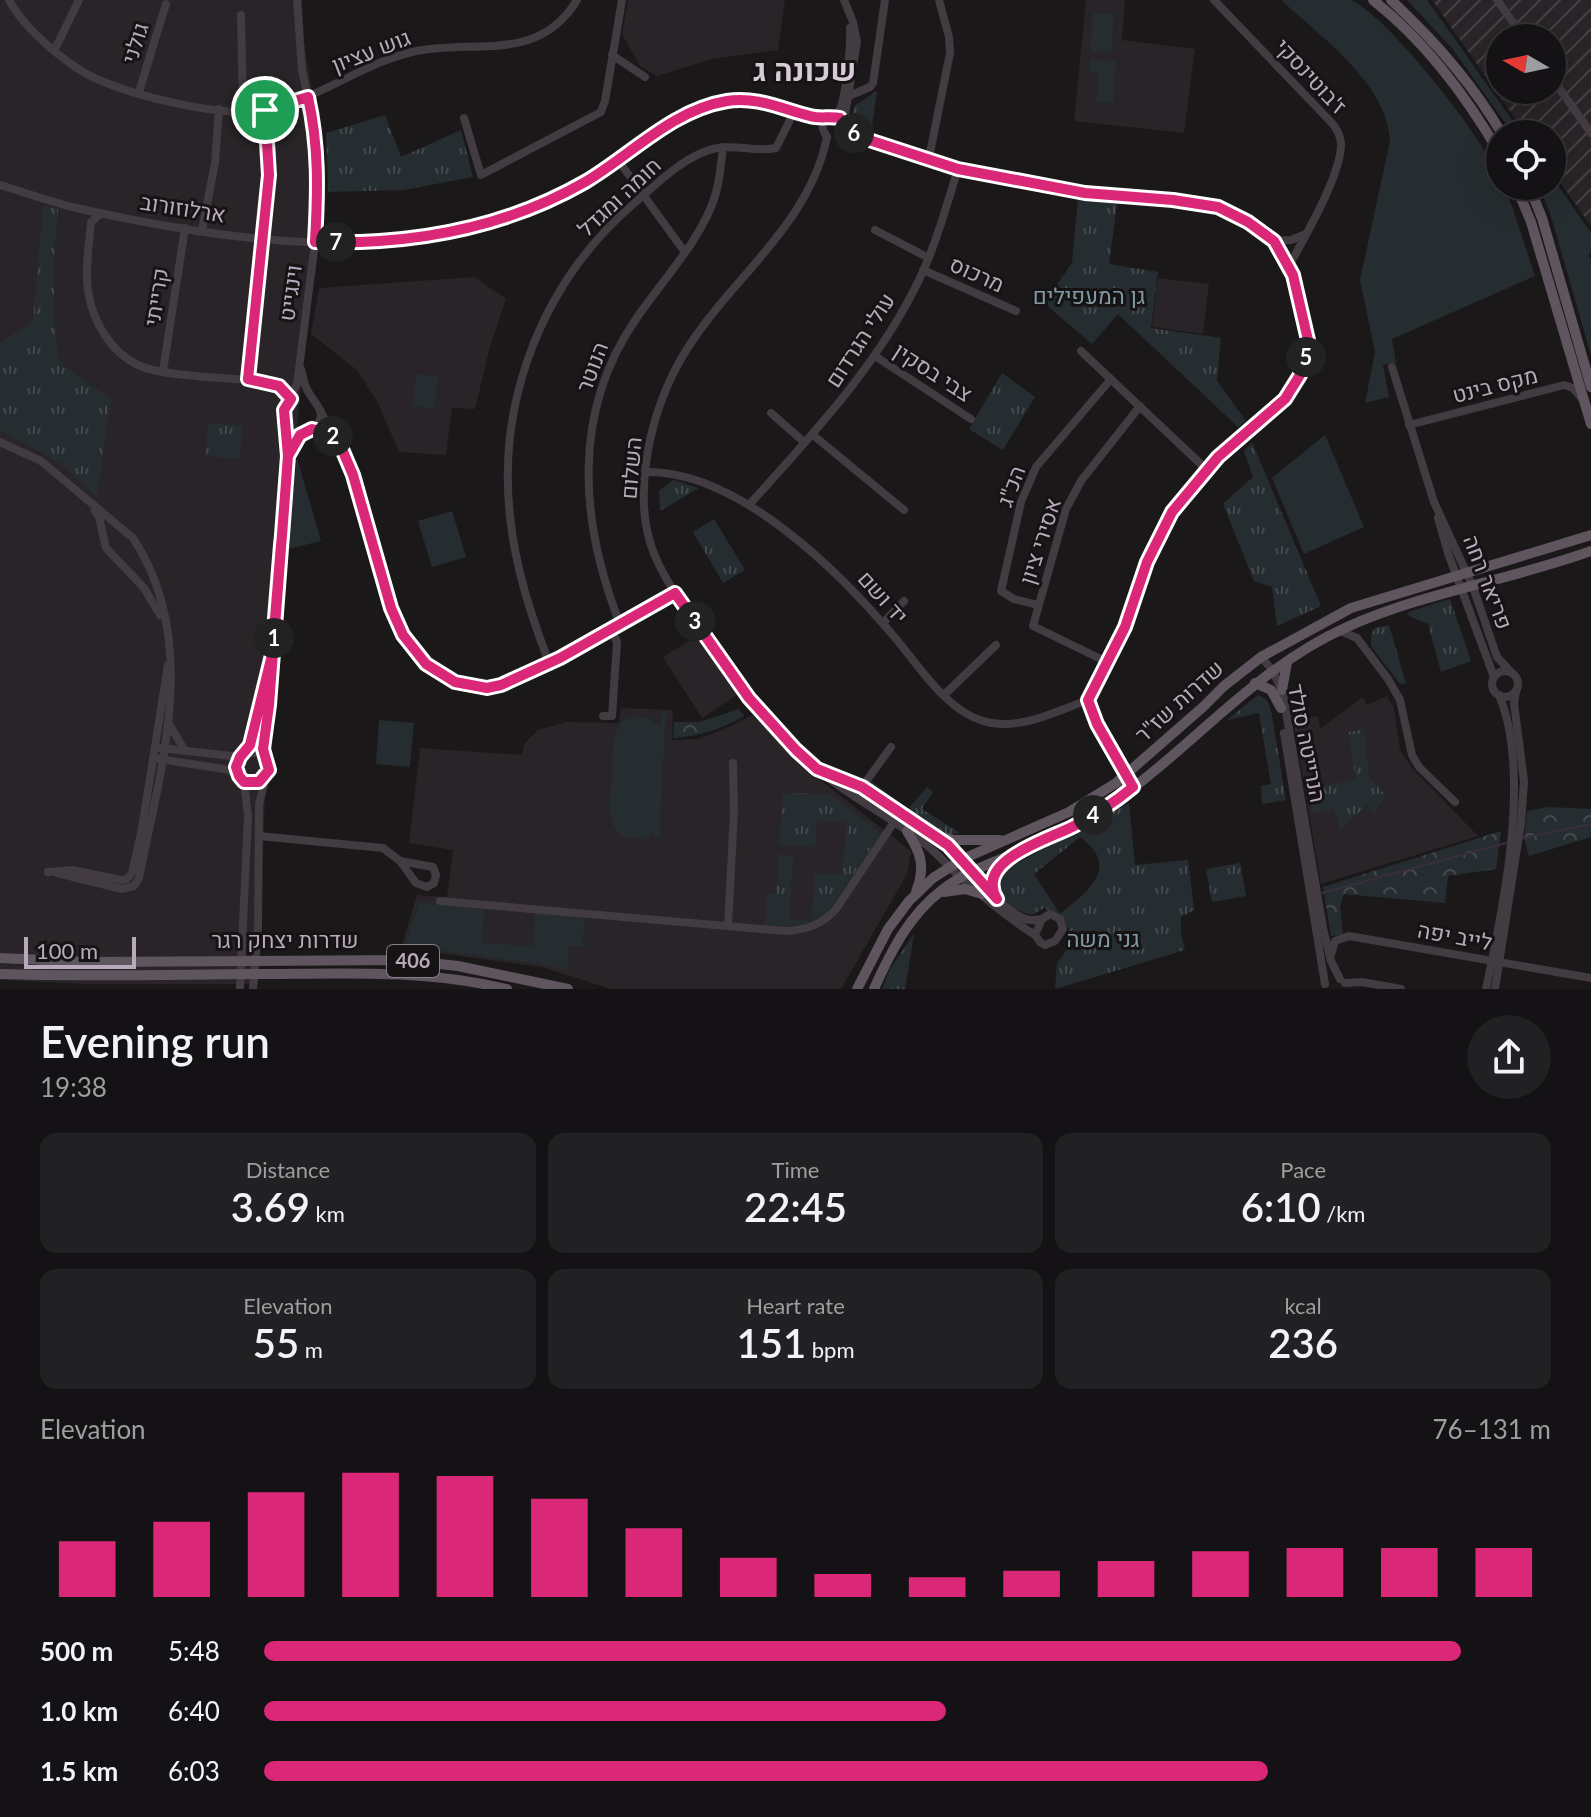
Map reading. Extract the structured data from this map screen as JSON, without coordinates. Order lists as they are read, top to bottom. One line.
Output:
{"streets":{"main road":["שדרות שז\"ר","שדרות יצחק רגר","406"],"street":["גולני","גוש עציון","ז'בוטינסקי","חומה ומגדל","ארלוזורוב","מרכוס","וינגייט","קרייתי","עולי הגרדום","הנוטר","צבי בסקין","מקס בינט","השלום","הכ\"ג","אסירי ציון","פריאר רחה","יד ושם","הנרייטה סולד","לייב יפה"]},"crossings":[["גולני","גוש עציון"],["גוש עציון","וינגייט"],["חומה ומגדל","ארלוזורוב"],["חומה ומגדל","הנוטר"],["ארלוזורוב","וינגייט"],["ארלוזורוב","קרייתי"],["ארלוזורוב","השלום"],["מרכוס","עולי הגרדום"],["עולי הגרדום","צבי בסקין"],["עולי הגרדום","יד ושם"],["מקס בינט","פריאר רחה"],["השלום","יד ושם"],["השלום","שדרות שז\"ר"],["הכ\"ג","אסירי ציון"],["פריאר רחה","שדרות שז\"ר"],["שדרות שז\"ר","הנרייטה סולד"],["הנרייטה סולד","לייב יפה"]],"districts":["שכונה ג"],"parks":["גן המעפילים","גני משה"],"scale_bar":"100 m","north":"left","page":{"pins":["6","7","5","2","3","1","4"],"scale":"100 m","heading":["Evening run","19:38"],"stats":[["Distance","3.69 km"],["Time","22:45"],["Pace","6:10 /km"],["Elevation","55 m"],["Heart rate","151 bpm"],["kcal","236"]],"chart":["Elevation","76–131 m"],"list":[{"name":"500 m","note":"5:48"},{"name":"1.0 km","note":"6:40"},{"name":"1.5 km","note":"6:03"}]}}
